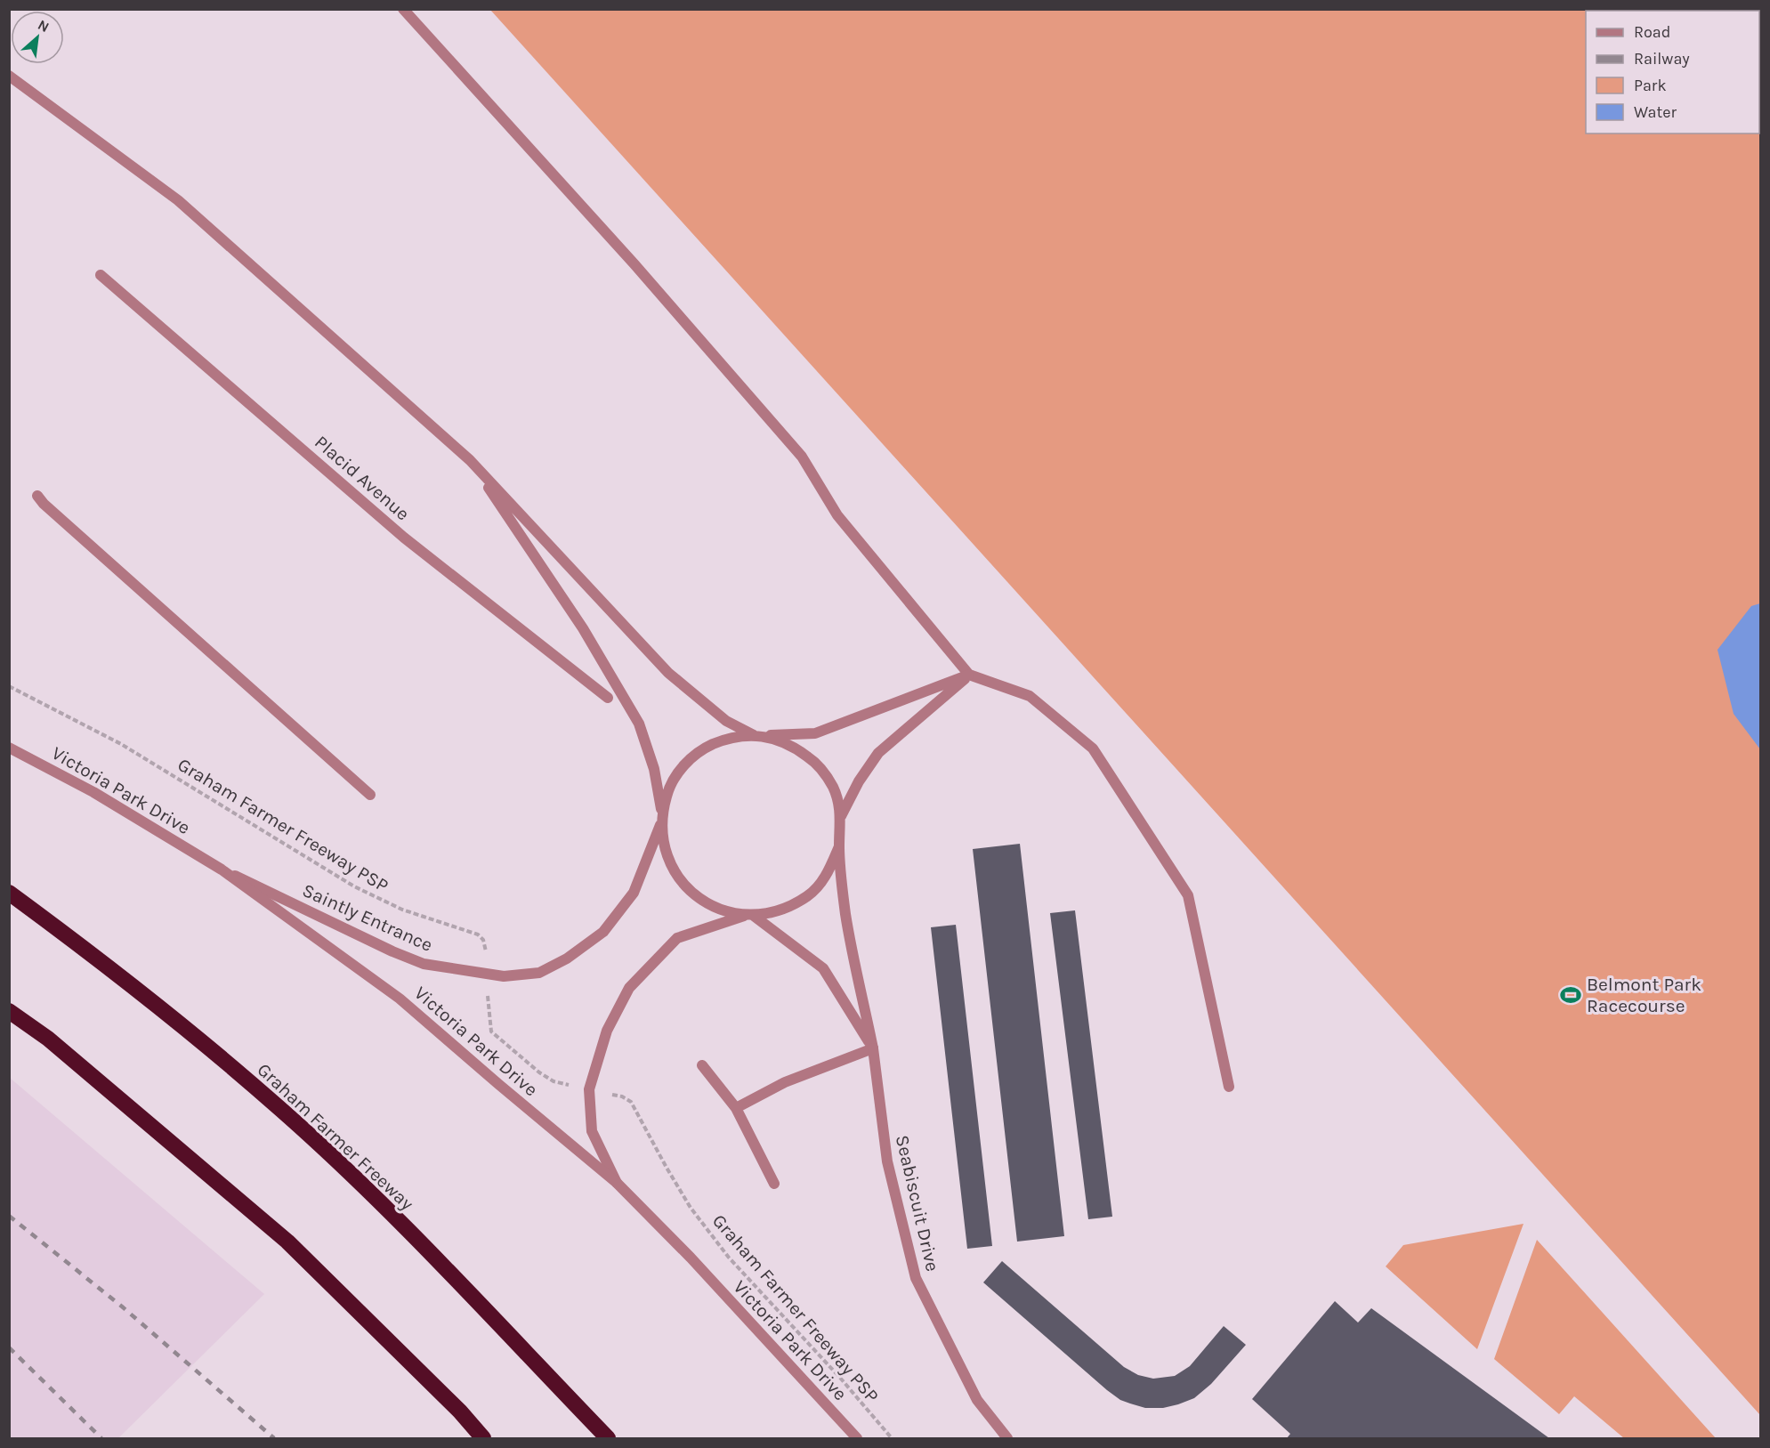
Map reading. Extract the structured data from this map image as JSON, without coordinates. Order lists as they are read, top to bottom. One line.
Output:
{"streets":{"highway":["Graham Farmer Freeway"],"street":["Placid Avenue","Victoria Park Drive","Saintly Entrance","Seabiscuit Drive"],"path":["Graham Farmer Freeway PSP"]},"crossings":[["Victoria Park Drive","Saintly Entrance"],["Graham Farmer Freeway PSP","Saintly Entrance"],["Saintly Entrance","Seabiscuit Drive"]],"places":{"sports":["Belmont Park Racecourse"]},"legend":["Road","Railway","Park","Water"],"north":"top right"}
